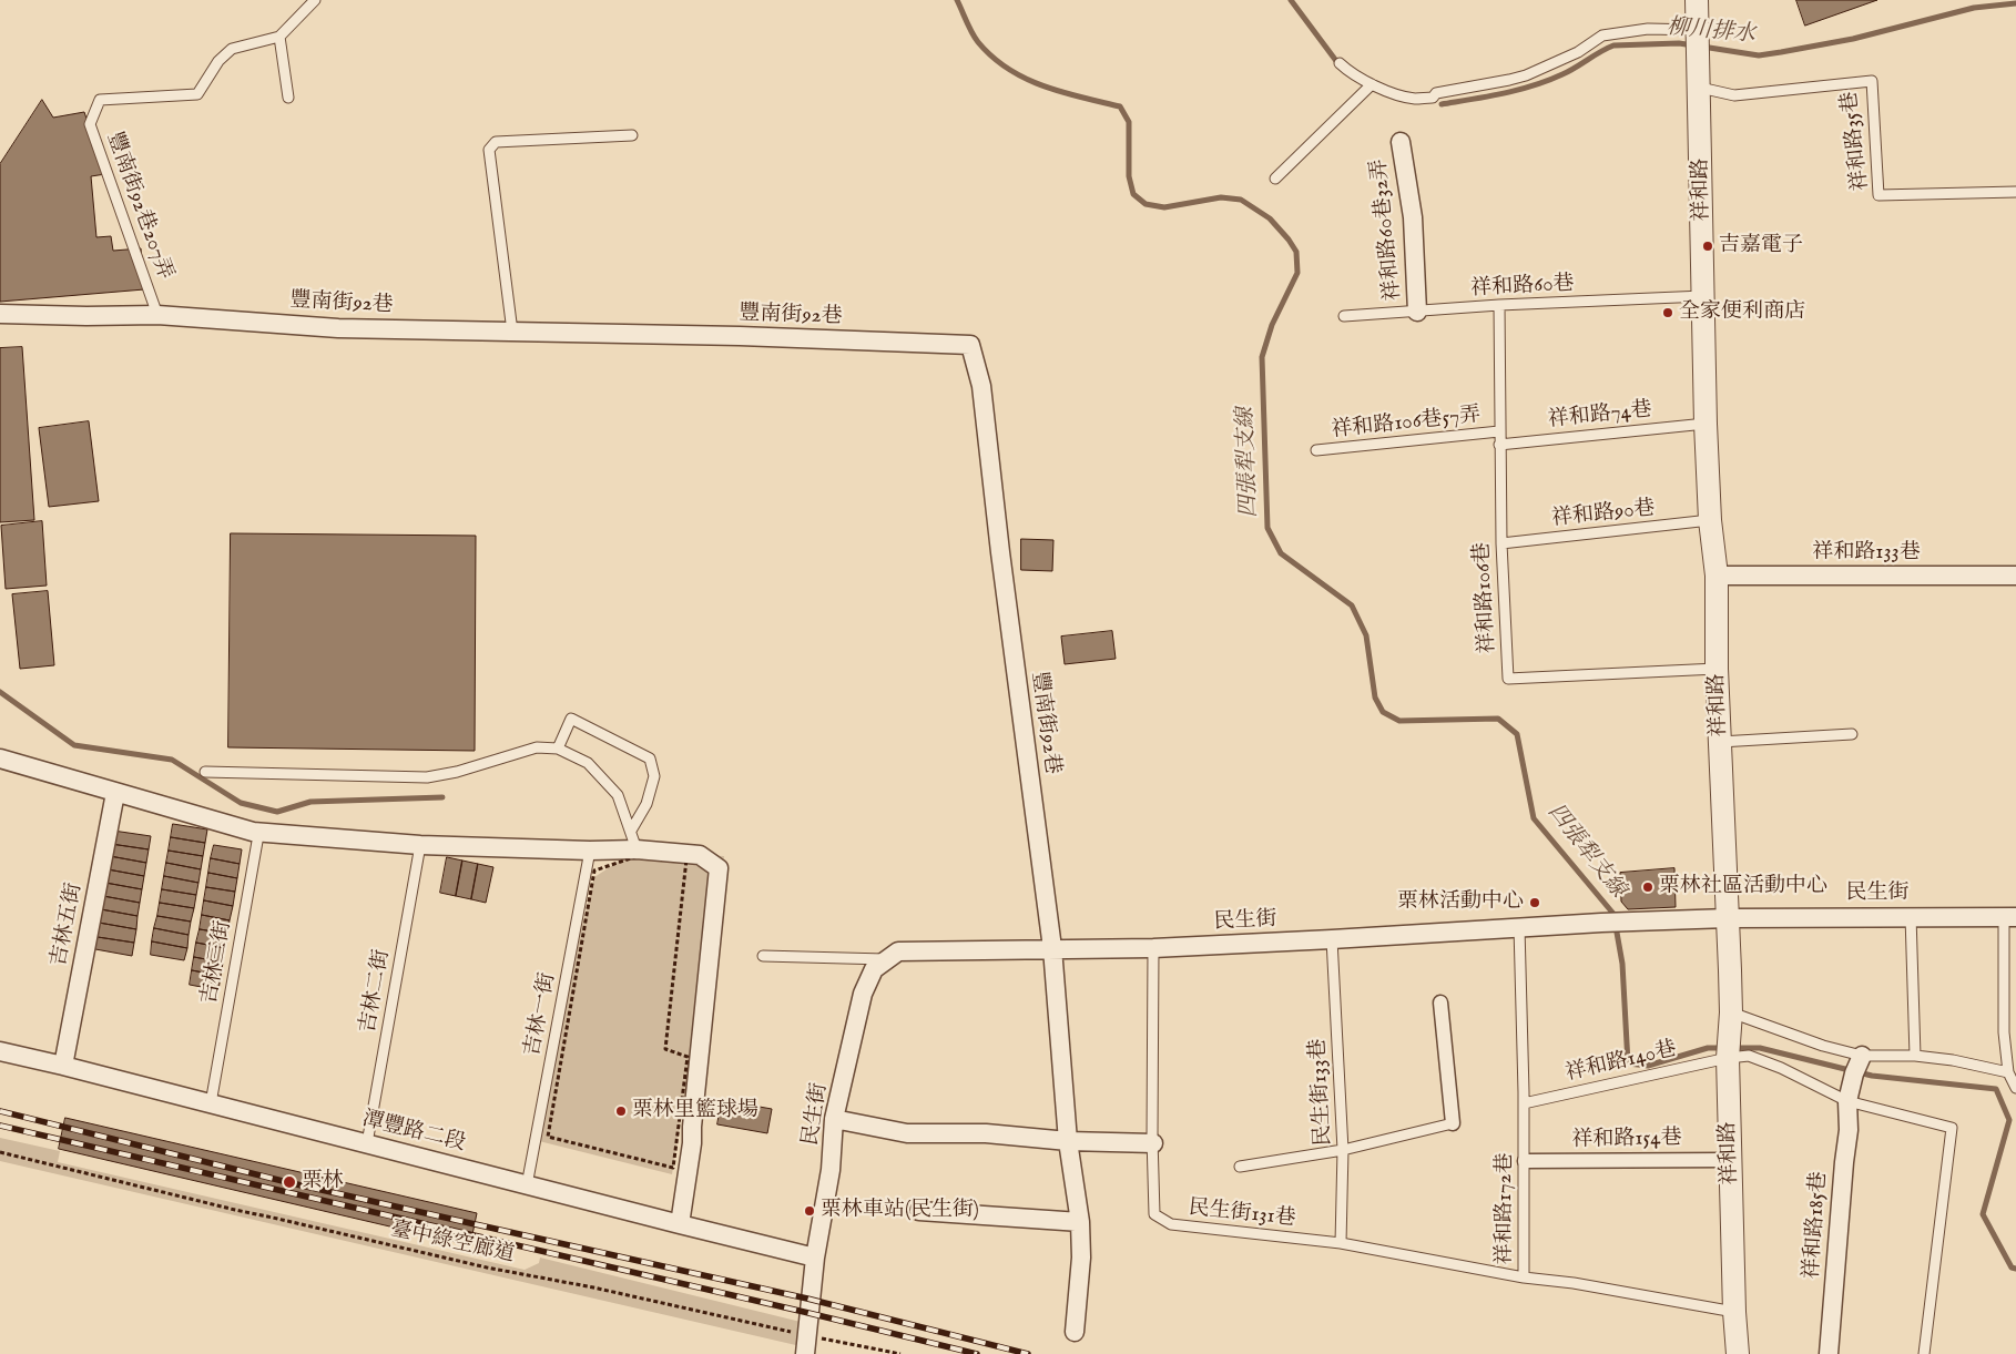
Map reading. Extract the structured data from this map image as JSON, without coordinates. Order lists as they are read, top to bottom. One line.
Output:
{"streets":{"street":["祥和路","祥和路60巷32弄","豐南街92巷","祥和路133巷","民生街","吉林五街","潭豐路二段","祥和路154巷","祥和路185巷"],"lane":["祥和路35巷","豐南街92巷207弄","祥和路60巷","祥和路74巷","祥和路106巷57弄","祥和路90巷","祥和路106巷","吉林三街","吉林二街","吉林一街","祥和路140巷","民生街133巷","祥和路172巷","民生街131巷"],"path":["臺中綠空廊道"]},"crossings":[["祥和路35巷","祥和路"],["祥和路","祥和路60巷"],["祥和路","祥和路74巷"],["祥和路","祥和路90巷"],["祥和路","祥和路133巷"],["祥和路","祥和路106巷"],["祥和路","民生街"],["祥和路","祥和路140巷"],["祥和路","祥和路154巷"],["祥和路","祥和路172巷"],["豐南街92巷207弄","豐南街92巷"],["祥和路60巷32弄","祥和路60巷"],["祥和路60巷","祥和路106巷"],["豐南街92巷","民生街"],["祥和路74巷","祥和路106巷"],["祥和路106巷57弄","祥和路106巷"],["祥和路90巷","祥和路106巷"],["民生街","民生街133巷"],["民生街","潭豐路二段"],["民生街","祥和路172巷"],["民生街","民生街131巷"],["民生街","臺中綠空廊道"],["吉林五街","潭豐路二段"],["吉林三街","潭豐路二段"],["吉林二街","潭豐路二段"],["吉林一街","潭豐路二段"],["祥和路140巷","祥和路172巷"],["祥和路140巷","祥和路185巷"],["民生街133巷","民生街131巷"],["祥和路154巷","祥和路172巷"],["祥和路172巷","民生街131巷"]],"water":["柳川排水","四張犁支線"],"places":["吉嘉電子","全家便利商店","栗林社區活動中心","栗林活動中心","栗林里籃球場","栗林","栗林車站(民生街)"]}
